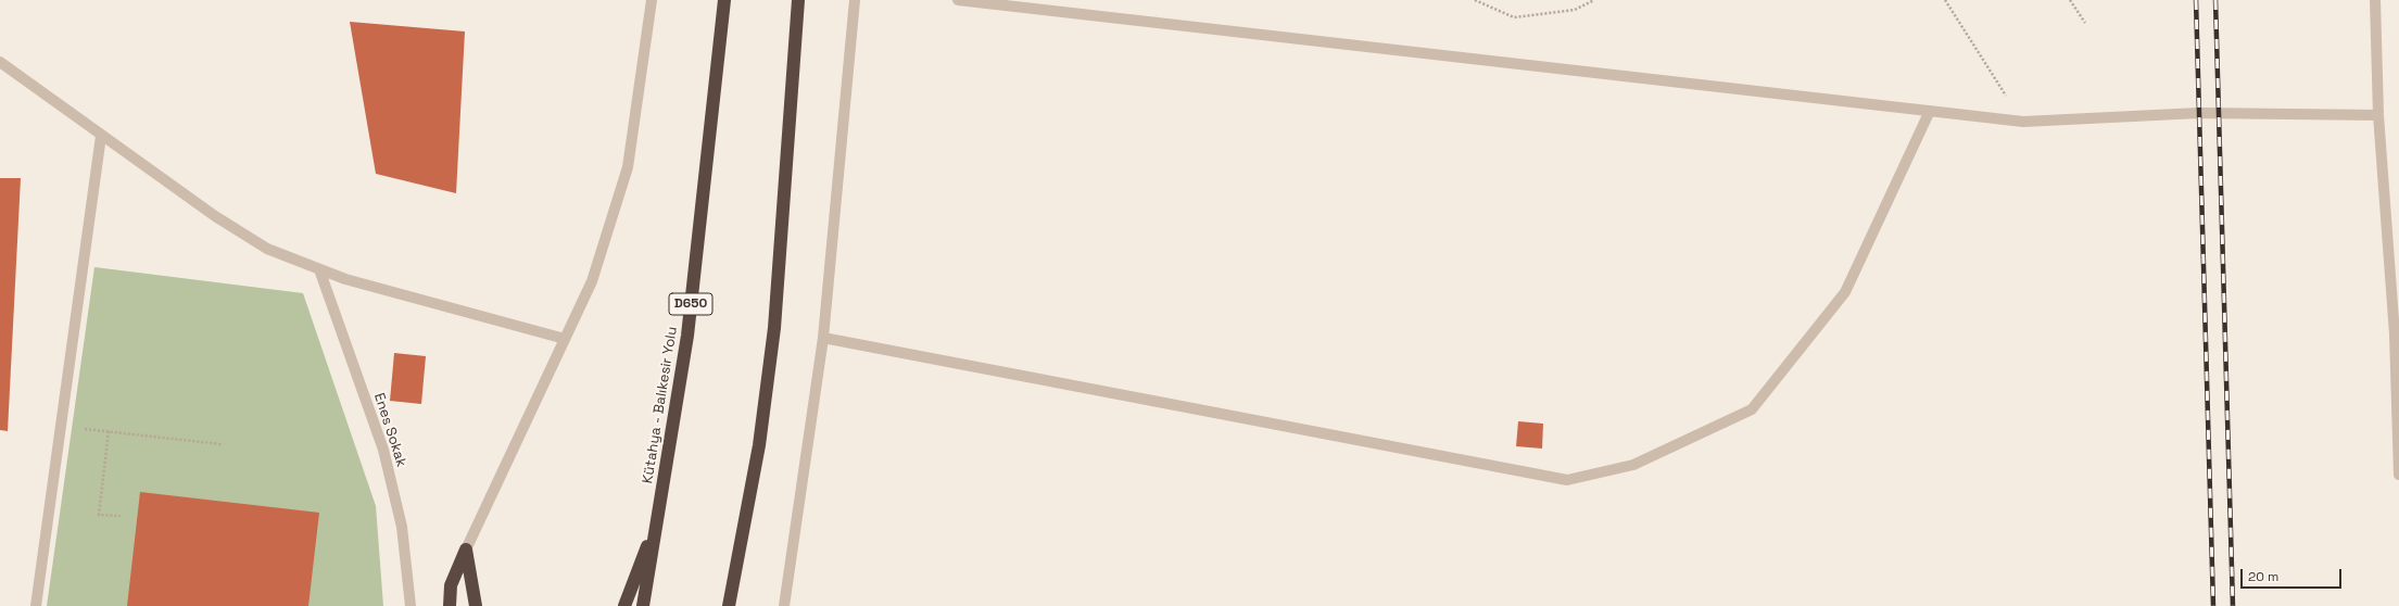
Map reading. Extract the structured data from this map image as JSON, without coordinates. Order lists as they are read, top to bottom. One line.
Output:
{"streets":{"highway":["D650","Kütahya - Balıkesir Yolu"],"street":["Enes Sokak"]},"scale_bar":"20 m"}
